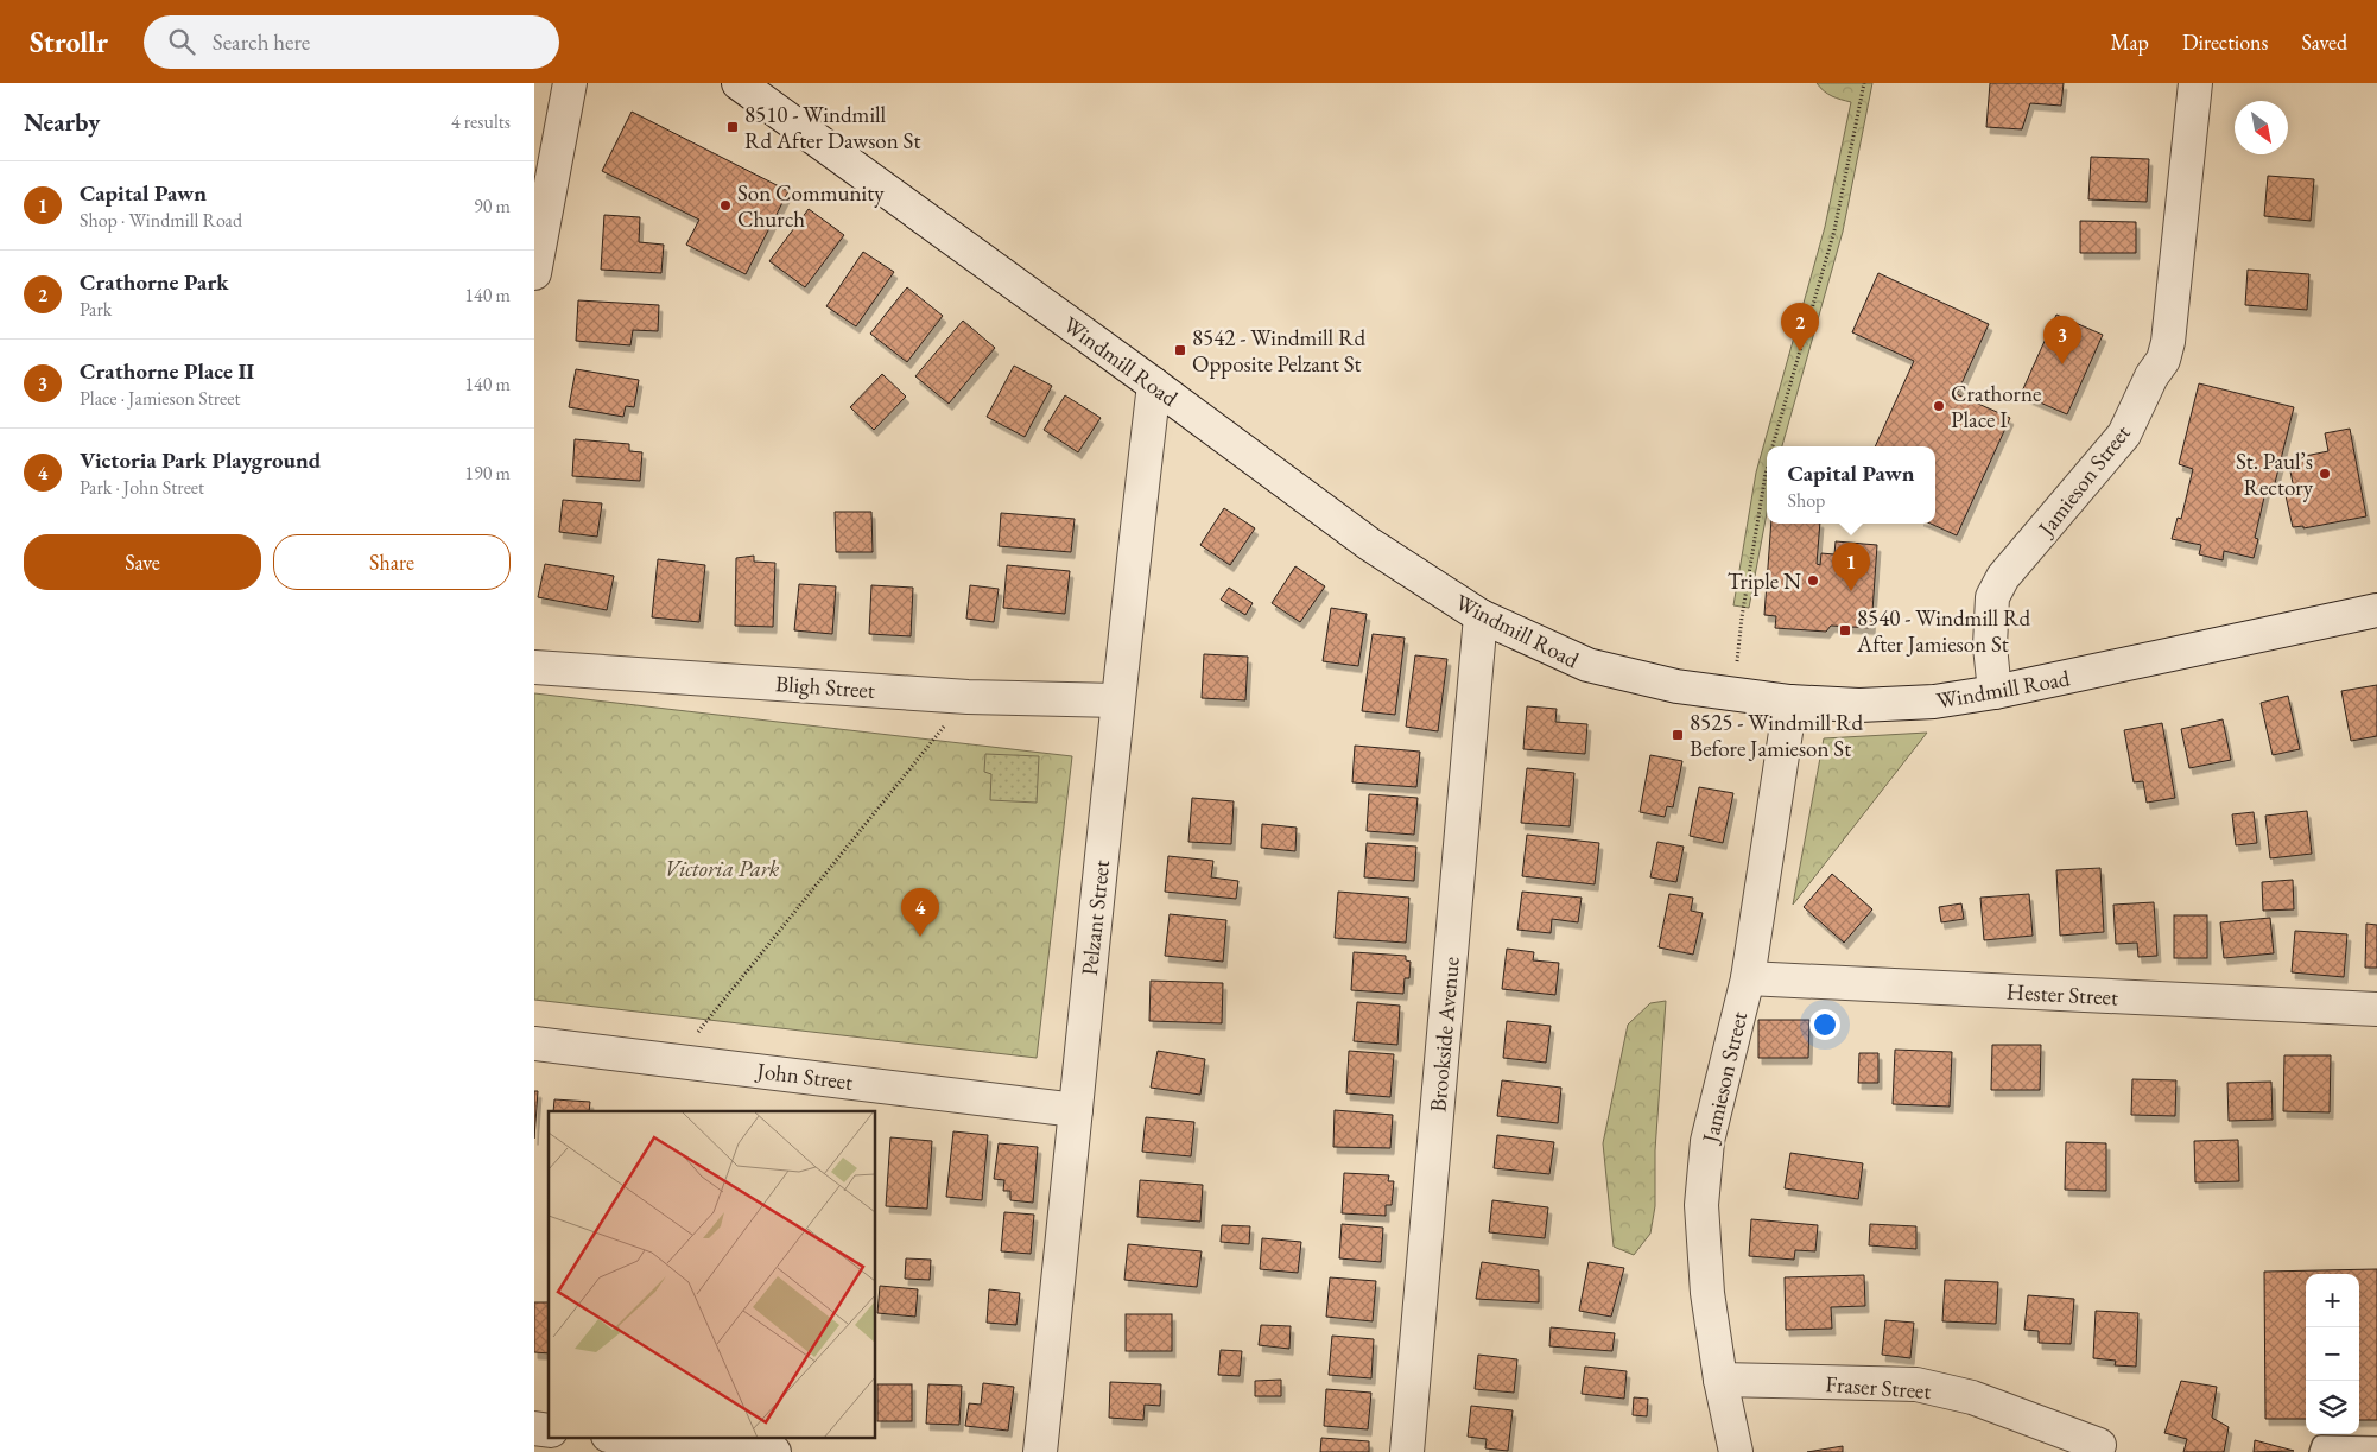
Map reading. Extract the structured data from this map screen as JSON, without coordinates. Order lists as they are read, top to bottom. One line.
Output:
{"streets":{"street":["Windmill Road","Jamieson Street","Bligh Street","Pelzant Street","Hester Street","Brookside Avenue","John Street","Fraser Street"]},"crossings":[["Windmill Road","Jamieson Street"],["Windmill Road","Pelzant Street"],["Windmill Road","Brookside Avenue"],["Jamieson Street","Hester Street"],["Jamieson Street","Fraser Street"],["Bligh Street","Pelzant Street"],["Pelzant Street","John Street"]],"parks":["Victoria Park"],"places":{"transit":["8510 - Windmill Rd After Dawson St","8542 - Windmill Rd Opposite Pelzant St","8540 - Windmill Rd After Jamieson St","8525 - Windmill Rd Before Jamieson St"],"other":["Son Community Church","Crathorne Place I","St. Paul’s Rectory","Triple N"]},"north":"bottom right","page":{"header":"Strollr","search":"Search here","nav":["Map","Directions","Saved"],"heading":["Nearby","4 results"],"list":[{"mark":"1","name":"Capital Pawn","note":"Shop · Windmill Road","value":"90 m"},{"mark":"2","name":"Crathorne Park","note":"Park","value":"140 m"},{"mark":"3","name":"Crathorne Place II","note":"Place · Jamieson Street","value":"140 m"},{"mark":"4","name":"Victoria Park Playground","note":"Park · John Street","value":"190 m"}],"pins":["2","3","1","4"],"popup":["Capital Pawn","Shop"],"buttons":["Save","Share"],"map_buttons":["+","−"]}}
